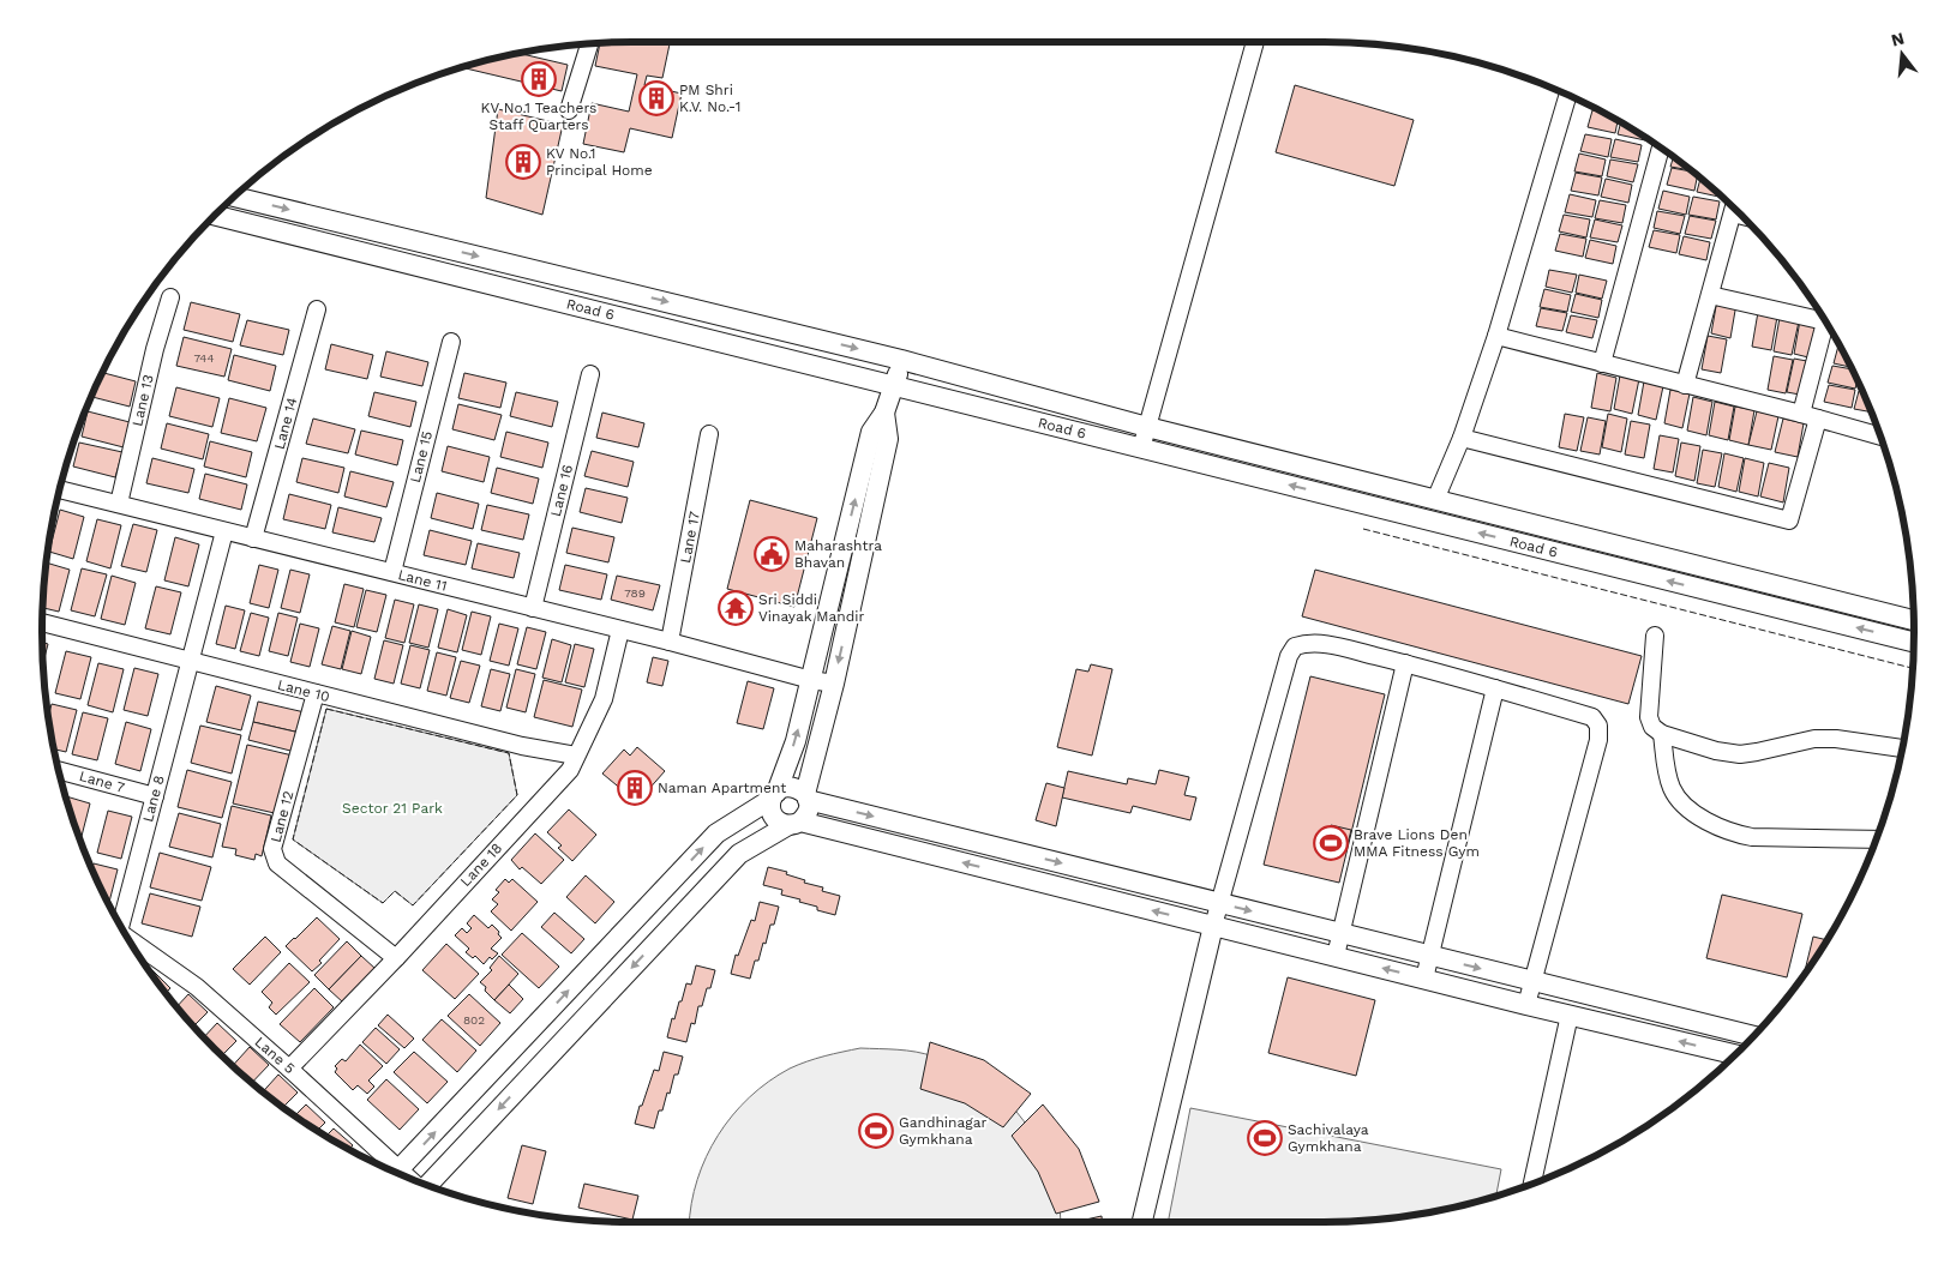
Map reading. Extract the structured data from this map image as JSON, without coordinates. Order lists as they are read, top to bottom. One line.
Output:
{"streets":{"street":["Road 6","Lane 13","Lane 14","Lane 15","Lane 16","Lane 17","Lane 11","Lane 10","Lane 7","Lane 8","Lane 12","Lane 18","Lane 5"]},"crossings":[["Lane 13","Lane 11"],["Lane 14","Lane 11"],["Lane 15","Lane 11"],["Lane 16","Lane 11"],["Lane 17","Lane 11"],["Lane 11","Lane 18"],["Lane 10","Lane 8"],["Lane 10","Lane 12"],["Lane 10","Lane 18"],["Lane 7","Lane 8"],["Lane 12","Lane 18"],["Lane 18","Lane 5"]],"parks":["Sector 21 Park"],"places":{"building":["KV No.1 Teachers Staff Quarters","PM Shri K.V. No.-1","KV No.1 Principal Home","Naman Apartment"],"public building":["Maharashtra Bhavan"],"temple":["Sri Siddi Vinayak Mandir"],"sports":["Brave Lions Den MMA Fitness Gym","Gandhinagar Gymkhana","Sachivalaya Gymkhana"]},"house_numbers":["744","789","802"],"north":"top"}
